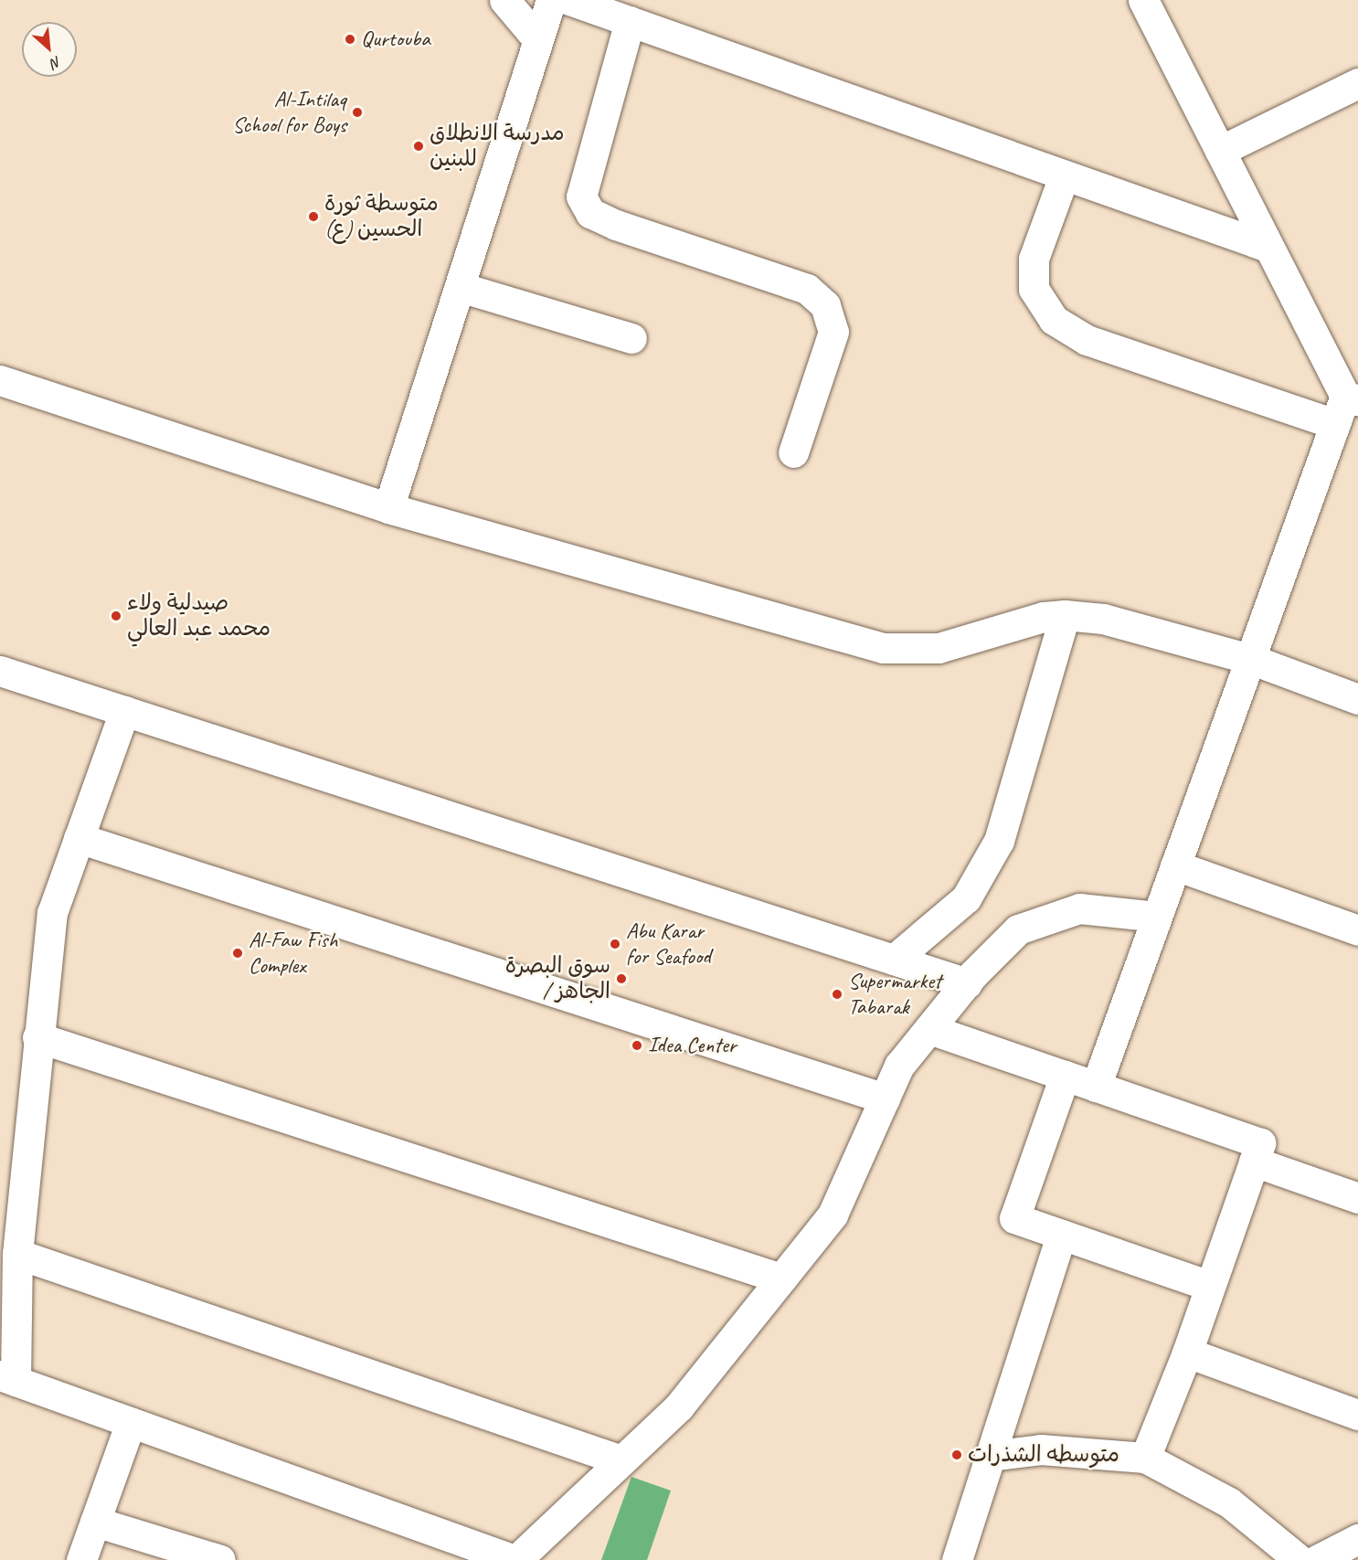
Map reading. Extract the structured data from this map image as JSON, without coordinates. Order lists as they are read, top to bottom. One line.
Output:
{"places":["Qurtouba","Al-Intilaq School for Boys","مدرسة الانطلاق للبنين","متوسطة ثورة الحسين (ع)","صيدلية ولاء محمد عبد العالي","Abu Karar for Seafood","Al-Faw Fish Complex","سوق البصرة / الجاهز","Supermarket Tabarak","Idea Center","متوسطه الشذرات"],"north":"bottom right"}
